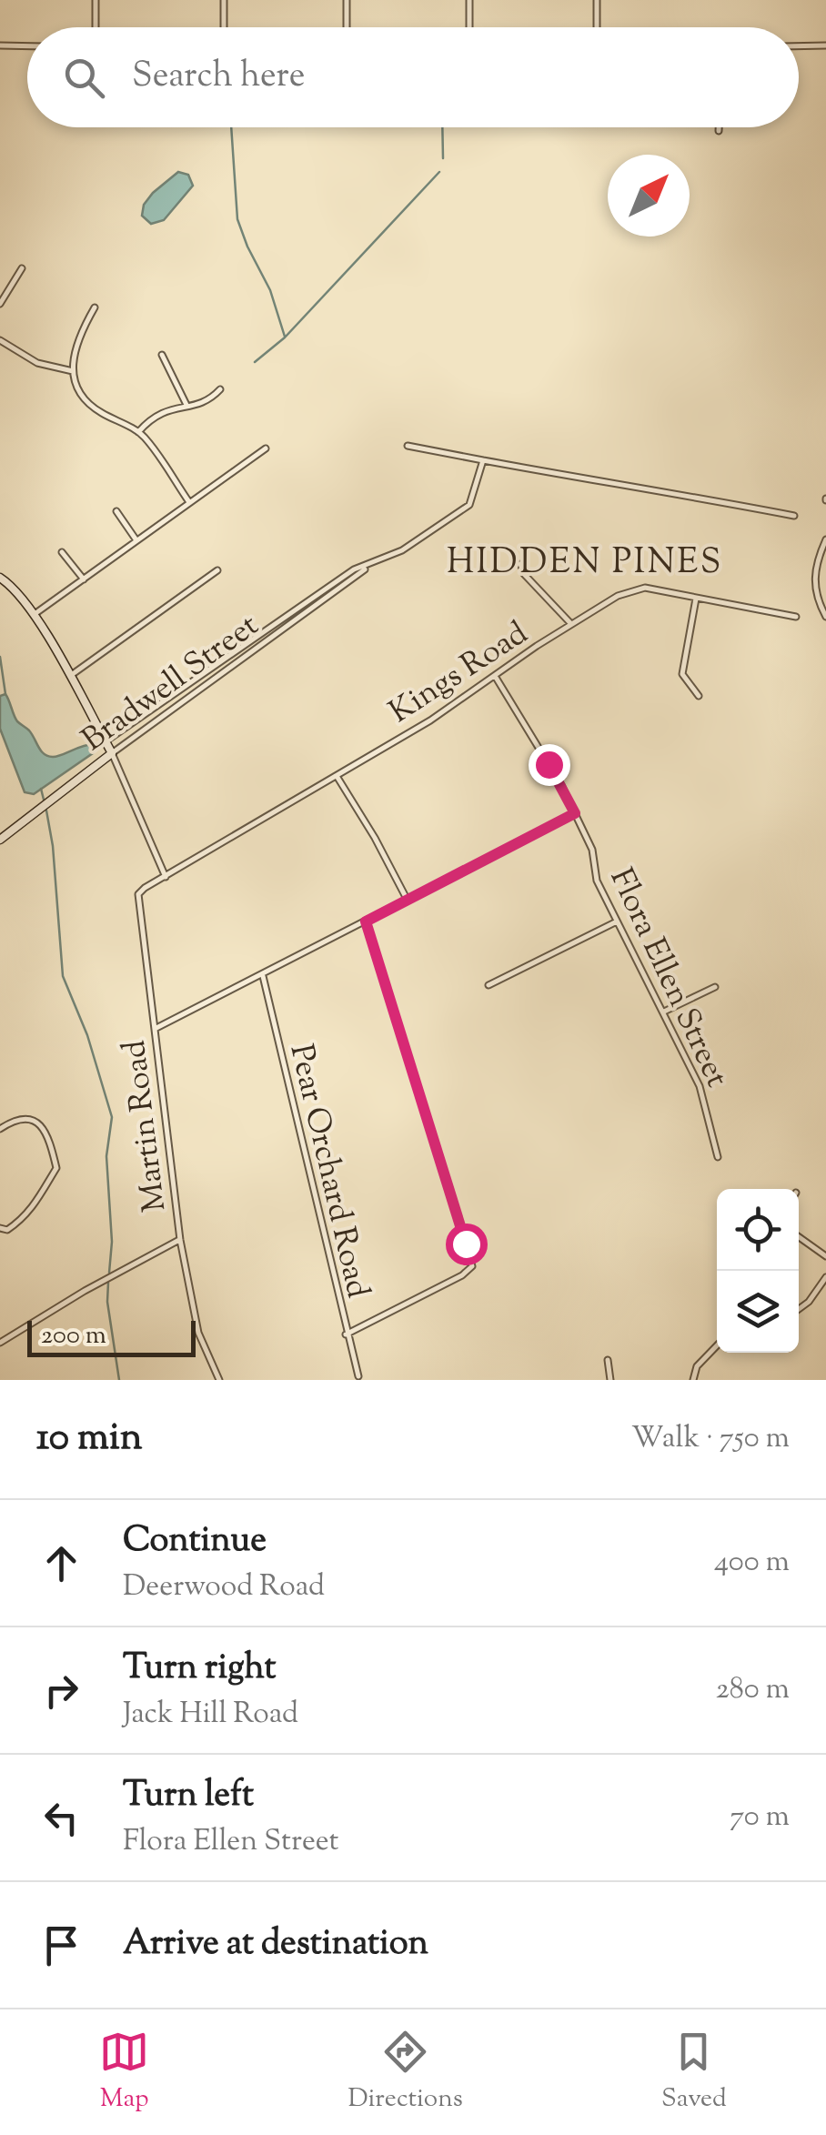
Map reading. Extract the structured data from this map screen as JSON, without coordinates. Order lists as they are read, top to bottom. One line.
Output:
{"streets":{"street":["Kings Road","Bradwell Street","Flora Ellen Street","Martin Road","Pear Orchard Road"]},"crossings":[["Kings Road","Flora Ellen Street"],["Kings Road","Martin Road"]],"districts":["HIDDEN PINES"],"scale_bar":"200 m","north":"top right","page":{"search":"Search here","scale":"200 m","heading":["10 min","Walk · 750 m"],"list":[["Continue","Deerwood Road","400 m"],["Turn right","Jack Hill Road","280 m"],["Turn left","Flora Ellen Street","70 m"],"Arrive at destination"],"nav":["Map","Directions","Saved"]}}
